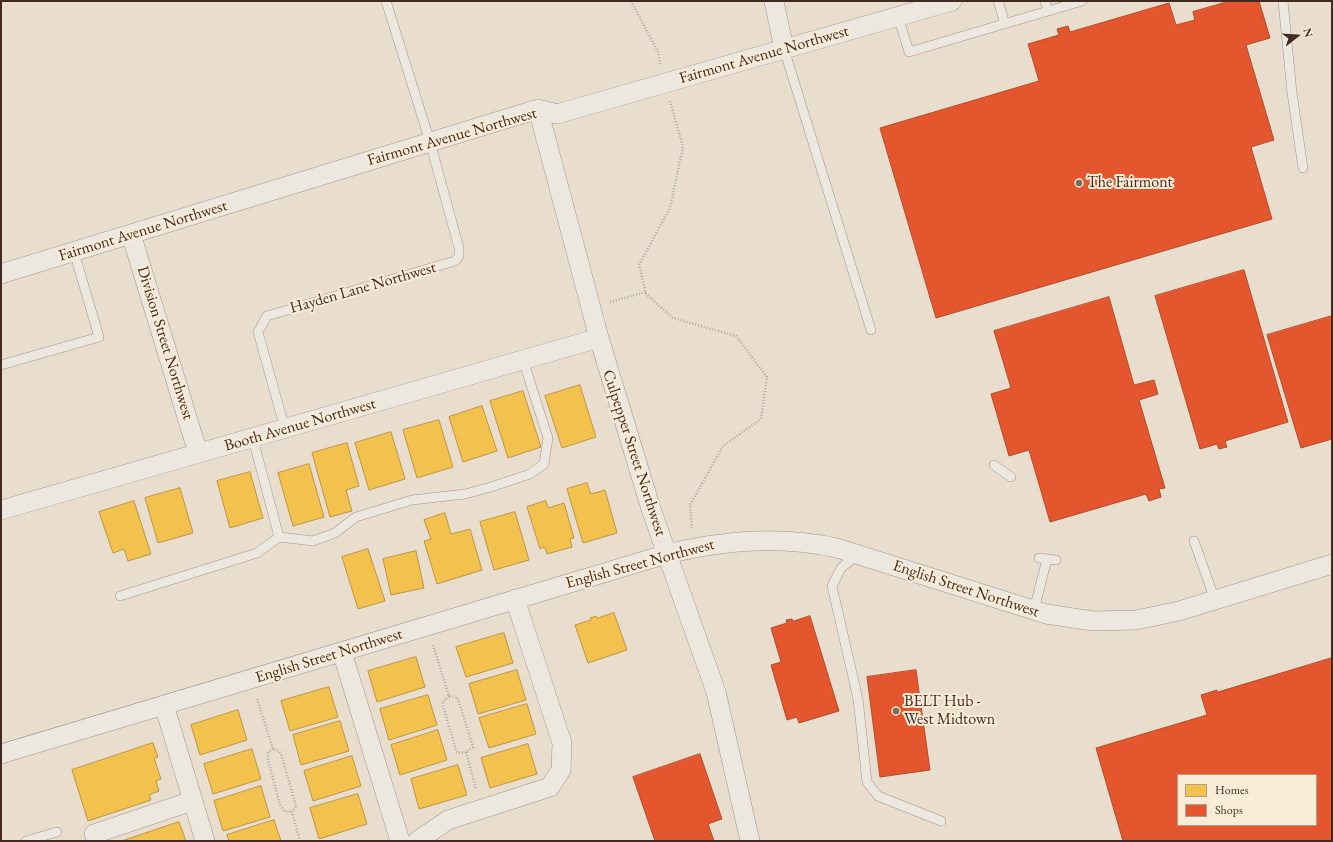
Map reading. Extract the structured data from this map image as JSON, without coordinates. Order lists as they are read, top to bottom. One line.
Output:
{"streets":{"street":["Fairmont Avenue Northwest","Division Street Northwest","Booth Avenue Northwest","Culpepper Street Northwest","English Street Northwest"],"lane":["Hayden Lane Northwest"]},"crossings":[["Fairmont Avenue Northwest","Hayden Lane Northwest"],["Fairmont Avenue Northwest","Division Street Northwest"],["Fairmont Avenue Northwest","Culpepper Street Northwest"],["Hayden Lane Northwest","Booth Avenue Northwest"],["Division Street Northwest","Booth Avenue Northwest"],["Booth Avenue Northwest","Culpepper Street Northwest"],["Culpepper Street Northwest","English Street Northwest"]],"places":["The Fairmont","BELT Hub - West Midtown"],"legend":["Homes","Shops"],"north":"right"}
